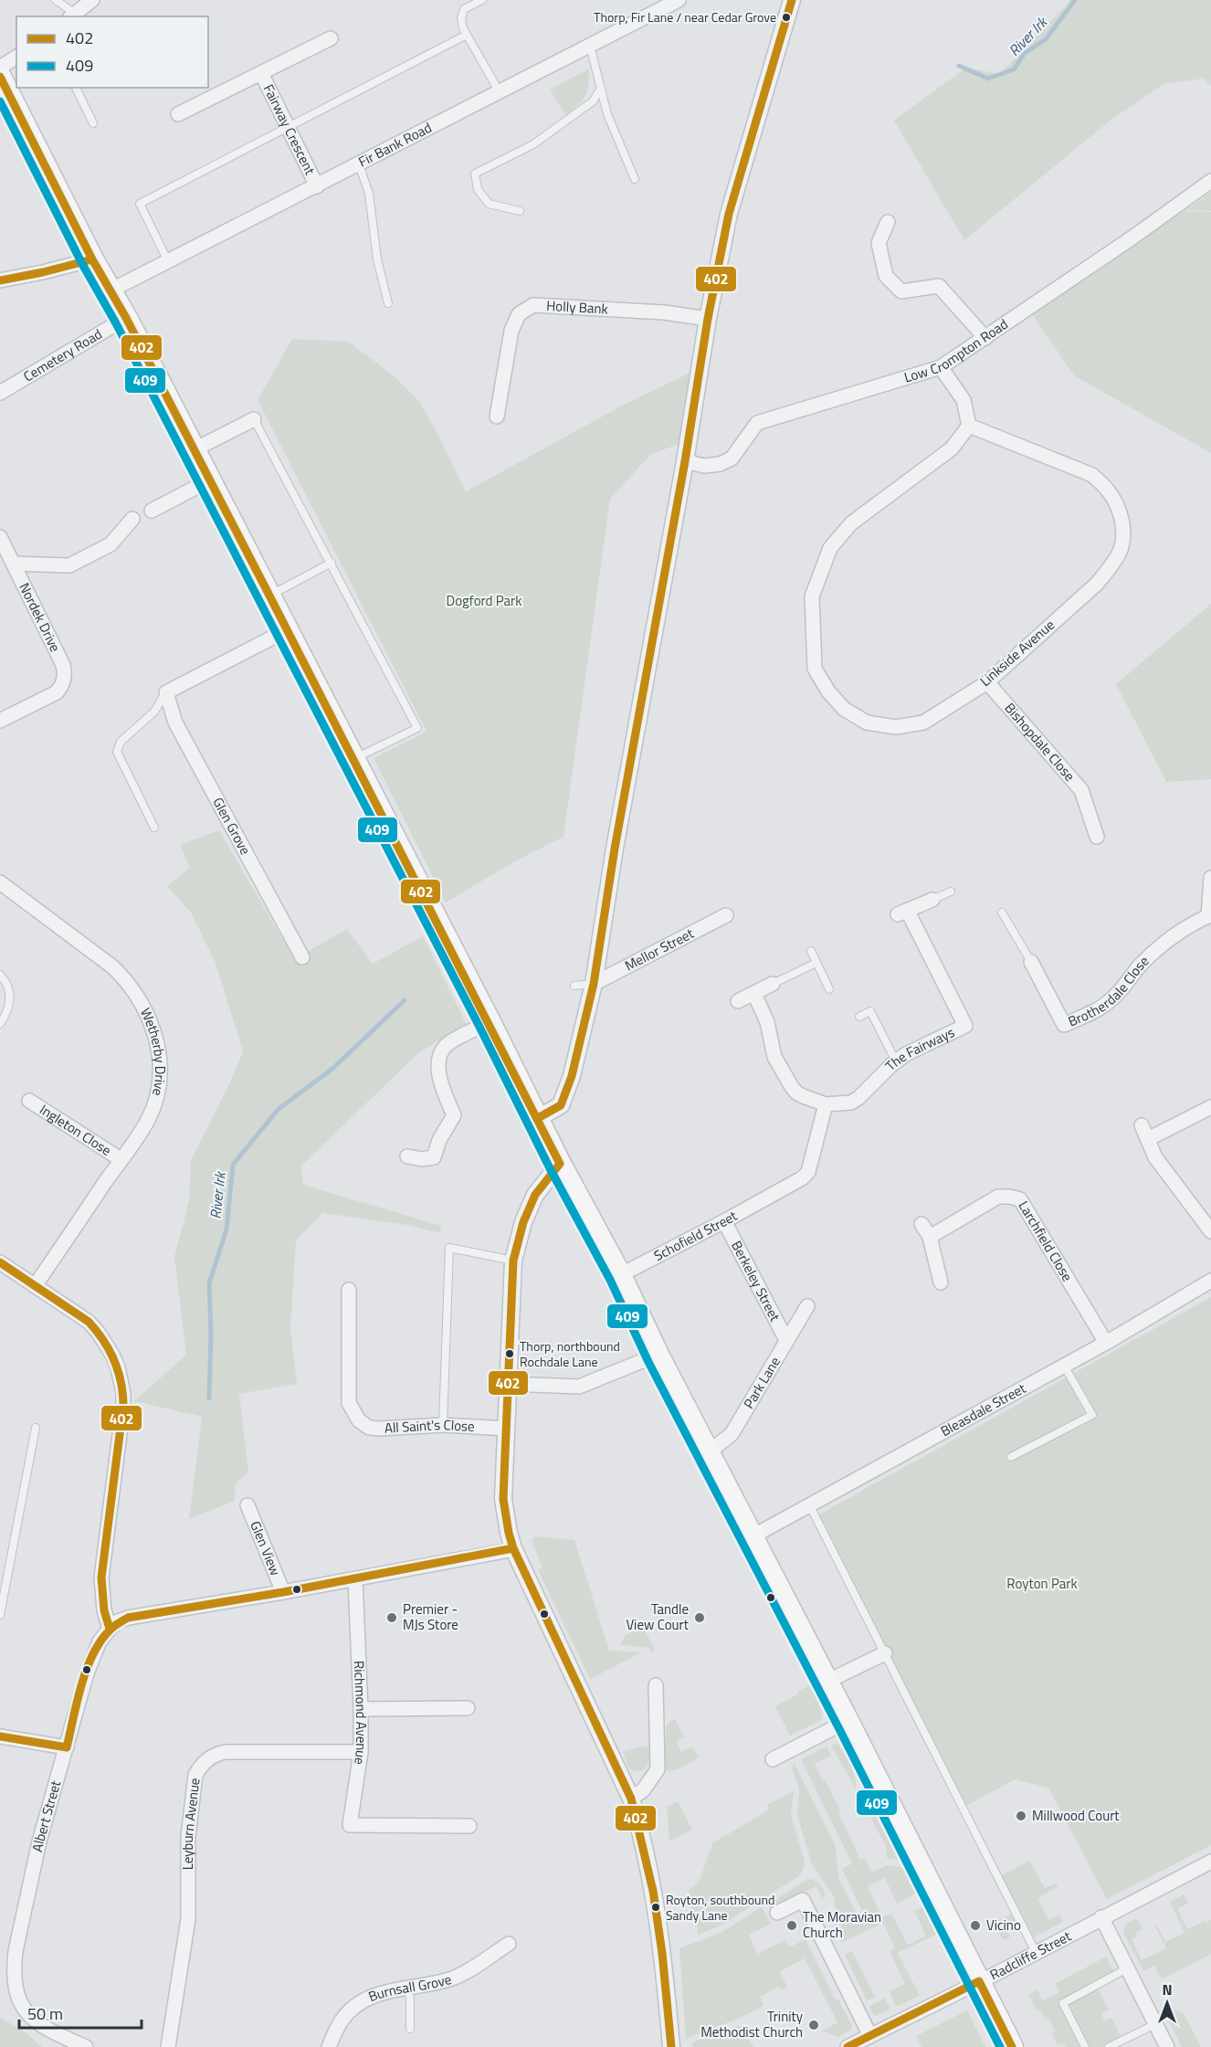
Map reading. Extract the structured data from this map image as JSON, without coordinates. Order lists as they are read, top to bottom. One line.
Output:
{"streets":{"street":["Fairway Crescent","Fir Bank Road","Holly Bank","Low Crompton Road","Cemetery Road","Nordek Drive","Linkside Avenue","Bishopdale Close","Glen Grove","Mellor Street","Brotherdale Close","The Fairways","Wetherby Drive","Ingleton Close","Schofield Street","Larchfield Close","Berkeley Street","Park Lane","Bleasdale Street","All Saint's Close","Glen View","Richmond Avenue","Albert Street","Leyburn Avenue","Radcliffe Street","Burnsall Grove"]},"crossings":[["Fairway Crescent","Fir Bank Road"],["Linkside Avenue","Bishopdale Close"],["The Fairways","Schofield Street"],["Wetherby Drive","Ingleton Close"],["Schofield Street","Berkeley Street"],["Larchfield Close","Bleasdale Street"],["Berkeley Street","Park Lane"],["Richmond Avenue","Leyburn Avenue"]],"water":["River Irk"],"parks":["Dogford Park","Royton Park"],"places":["Thorp, Fir Lane / near Cedar Grove","Thorp, northbound Rochdale Lane","Premier - MJs Store","Tandle View Court","Millwood Court","Royton, southbound Sandy Lane","The Moravian Church","Vicino","Trinity Methodist Church"],"lines":["transit line 402","transit line 409"],"legend":["402","409"],"scale_bar":"50 m","north":"top"}
